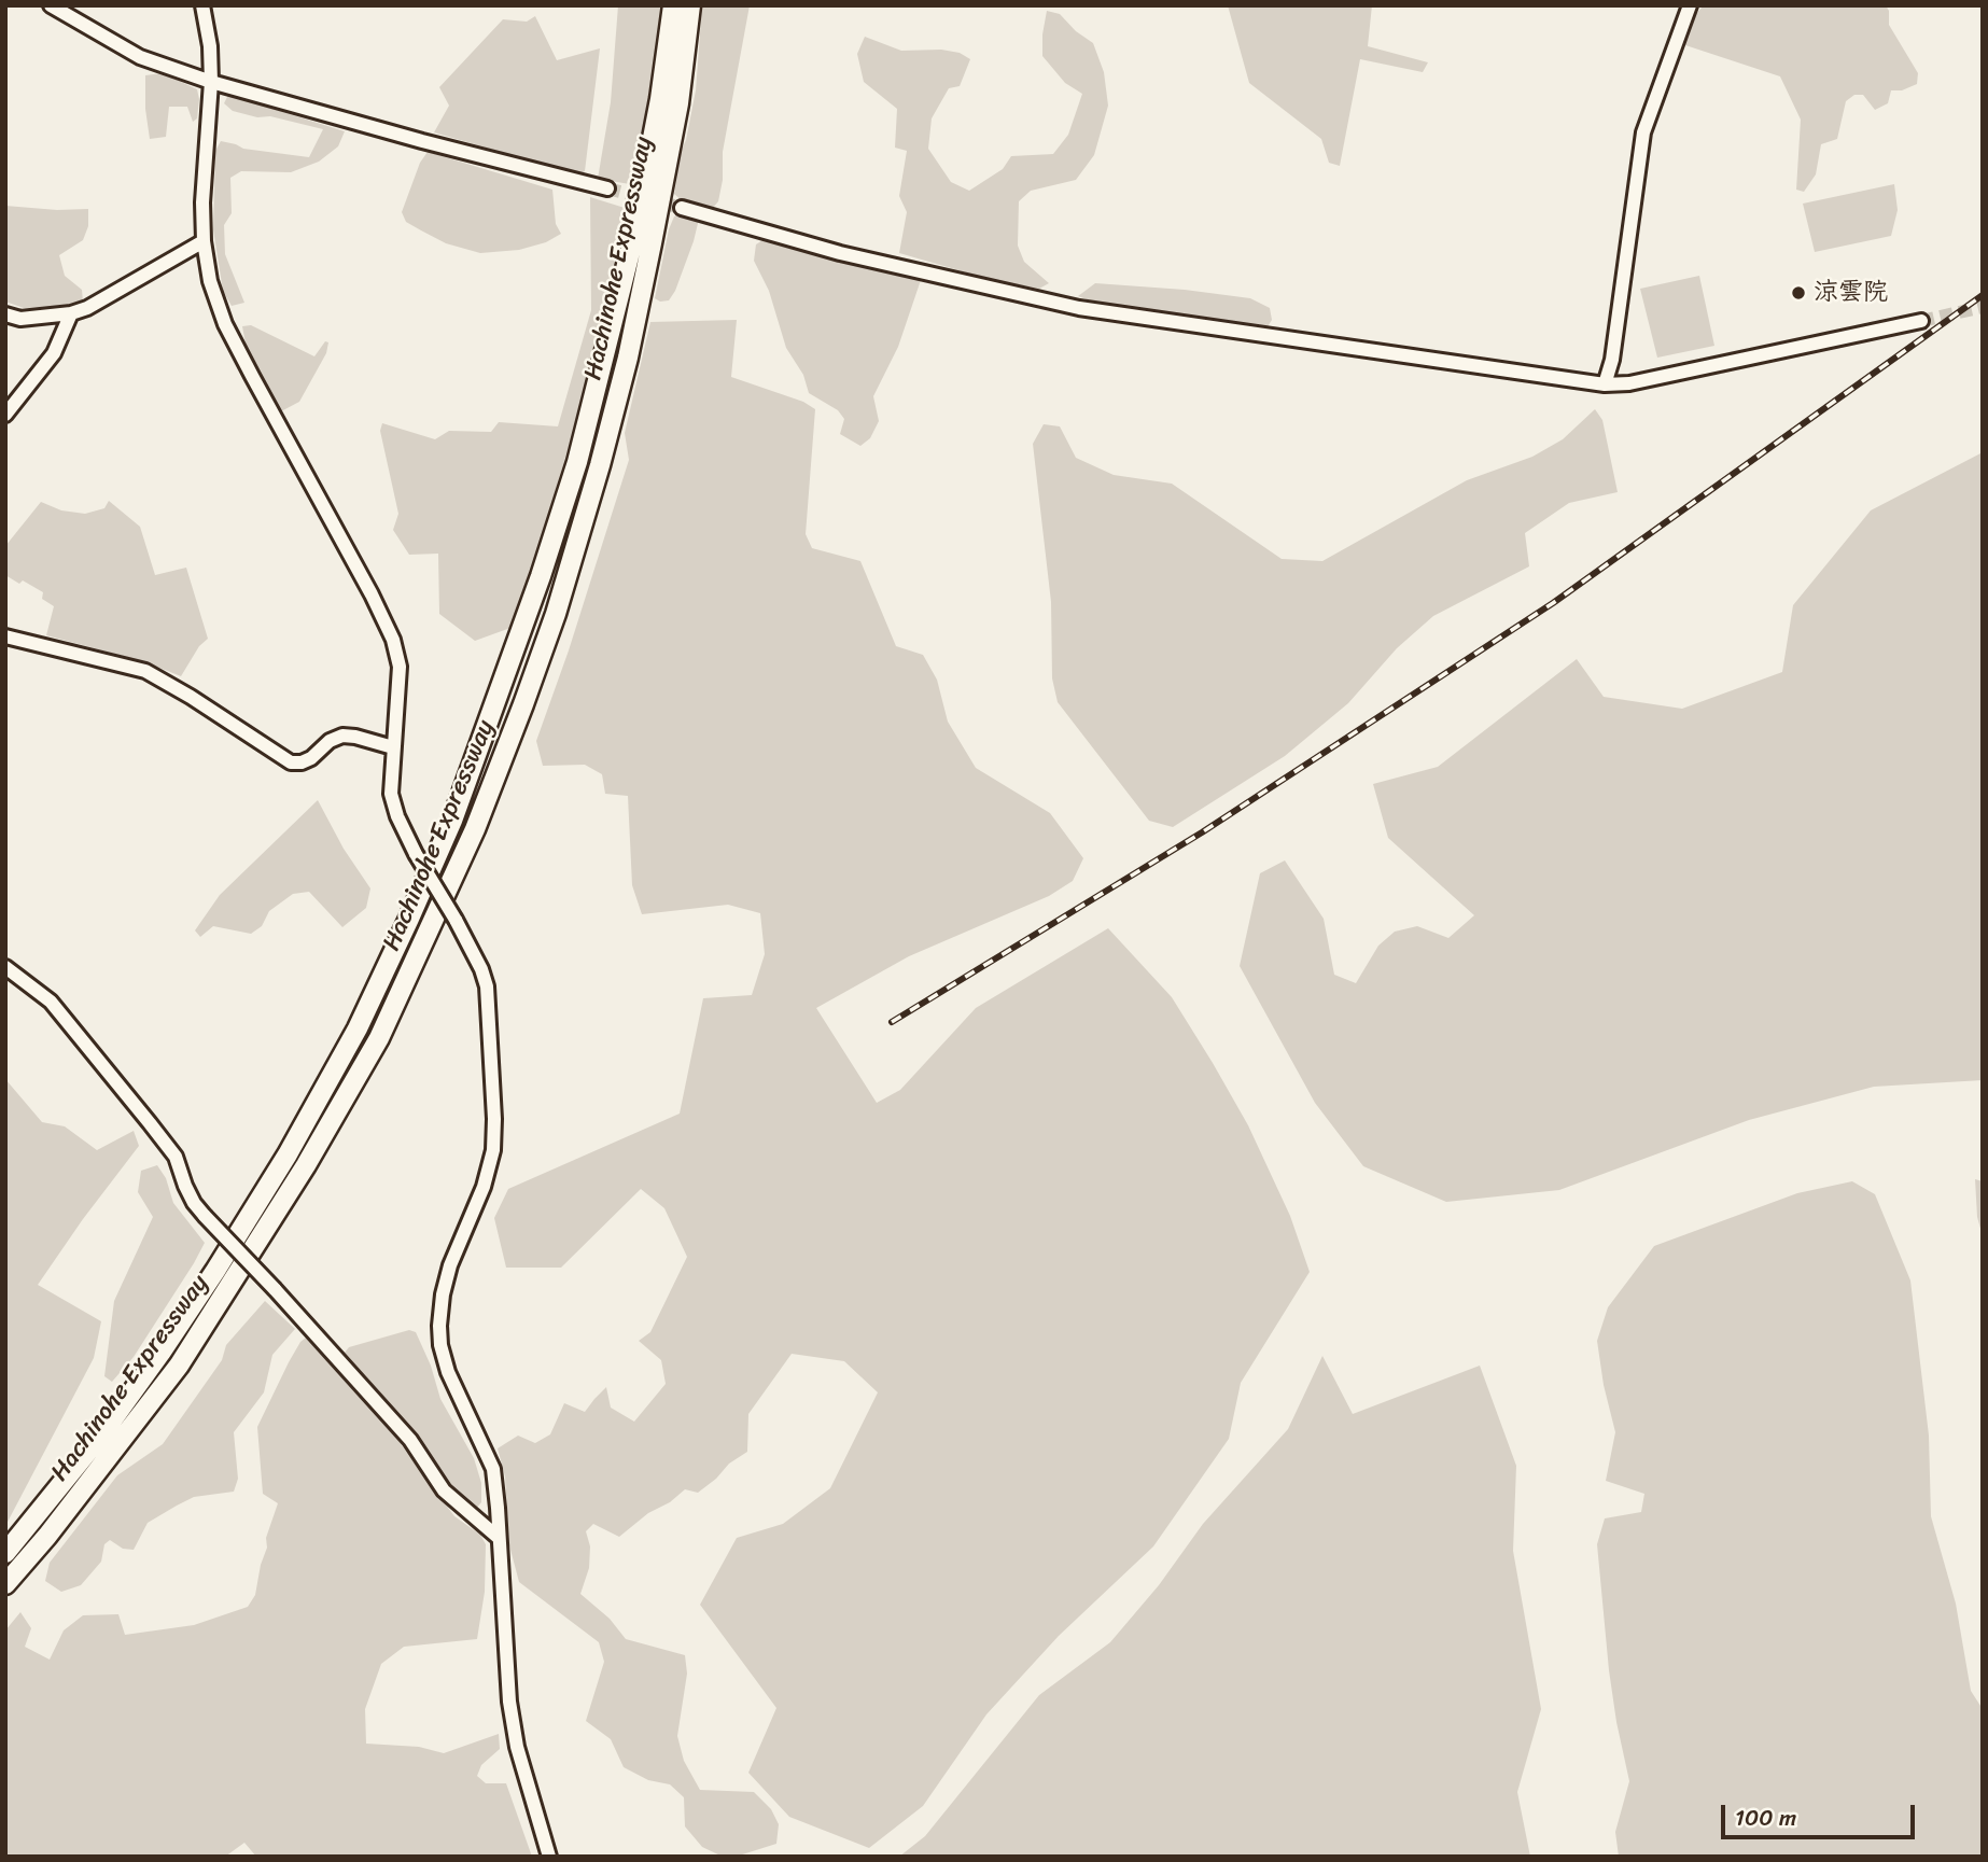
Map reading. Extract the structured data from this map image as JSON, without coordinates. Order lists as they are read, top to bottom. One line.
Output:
{"streets":{"highway":["Hachinohe Expressway"]},"places":["涼雲院"],"scale_bar":"100 m"}
